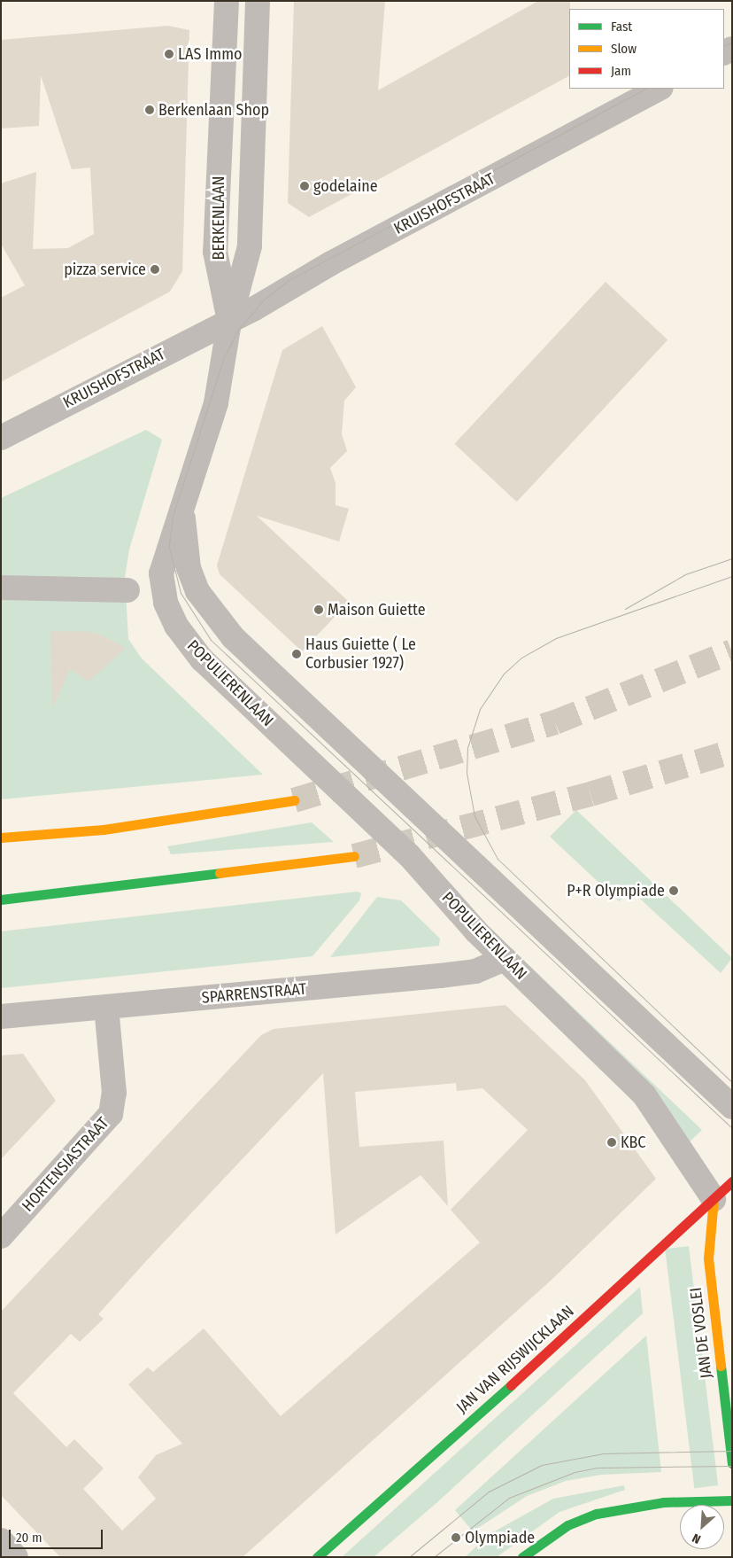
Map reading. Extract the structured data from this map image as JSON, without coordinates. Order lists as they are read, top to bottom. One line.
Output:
{"streets":{"main road":["JAN DE VOSLEI","JAN VAN RIJSWIJCKLAAN"],"street":["KRUISHOFSTRAAT","BERKENLAAN","POPULIERENLAAN","SPARRENSTRAAT","HORTENSIASTRAAT"]},"crossings":[["KRUISHOFSTRAAT","BERKENLAAN"],["POPULIERENLAAN","SPARRENSTRAAT"],["POPULIERENLAAN","JAN DE VOSLEI"],["POPULIERENLAAN","JAN VAN RIJSWIJCKLAAN"],["SPARRENSTRAAT","HORTENSIASTRAAT"],["JAN DE VOSLEI","JAN VAN RIJSWIJCKLAAN"]],"places":["LAS Immo","Berkenlaan Shop","godelaine","pizza service","Maison Guiette","Haus Guiette ( Le Corbusier 1927)","P+R Olympiade","KBC","Olympiade"],"legend":["Fast","Slow","Jam"],"scale_bar":"20 m","north":"bottom left"}
